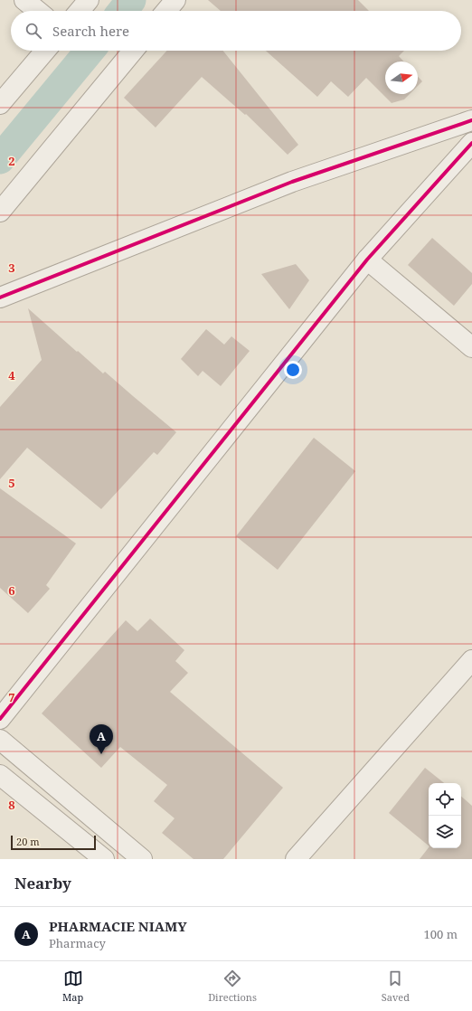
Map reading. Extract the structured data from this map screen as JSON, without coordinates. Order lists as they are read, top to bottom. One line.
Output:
{"scale_bar":"20 m","north":"right","page":{"search":"Search here","pins":"A","scale":"20 m","heading":"Nearby","list":[{"mark":"A","name":"PHARMACIE NIAMY","note":"Pharmacy","value":"100 m"}],"nav":["Map","Directions","Saved"]},"grid":{"rows":["2","3","4","5","6","7","8"]}}
